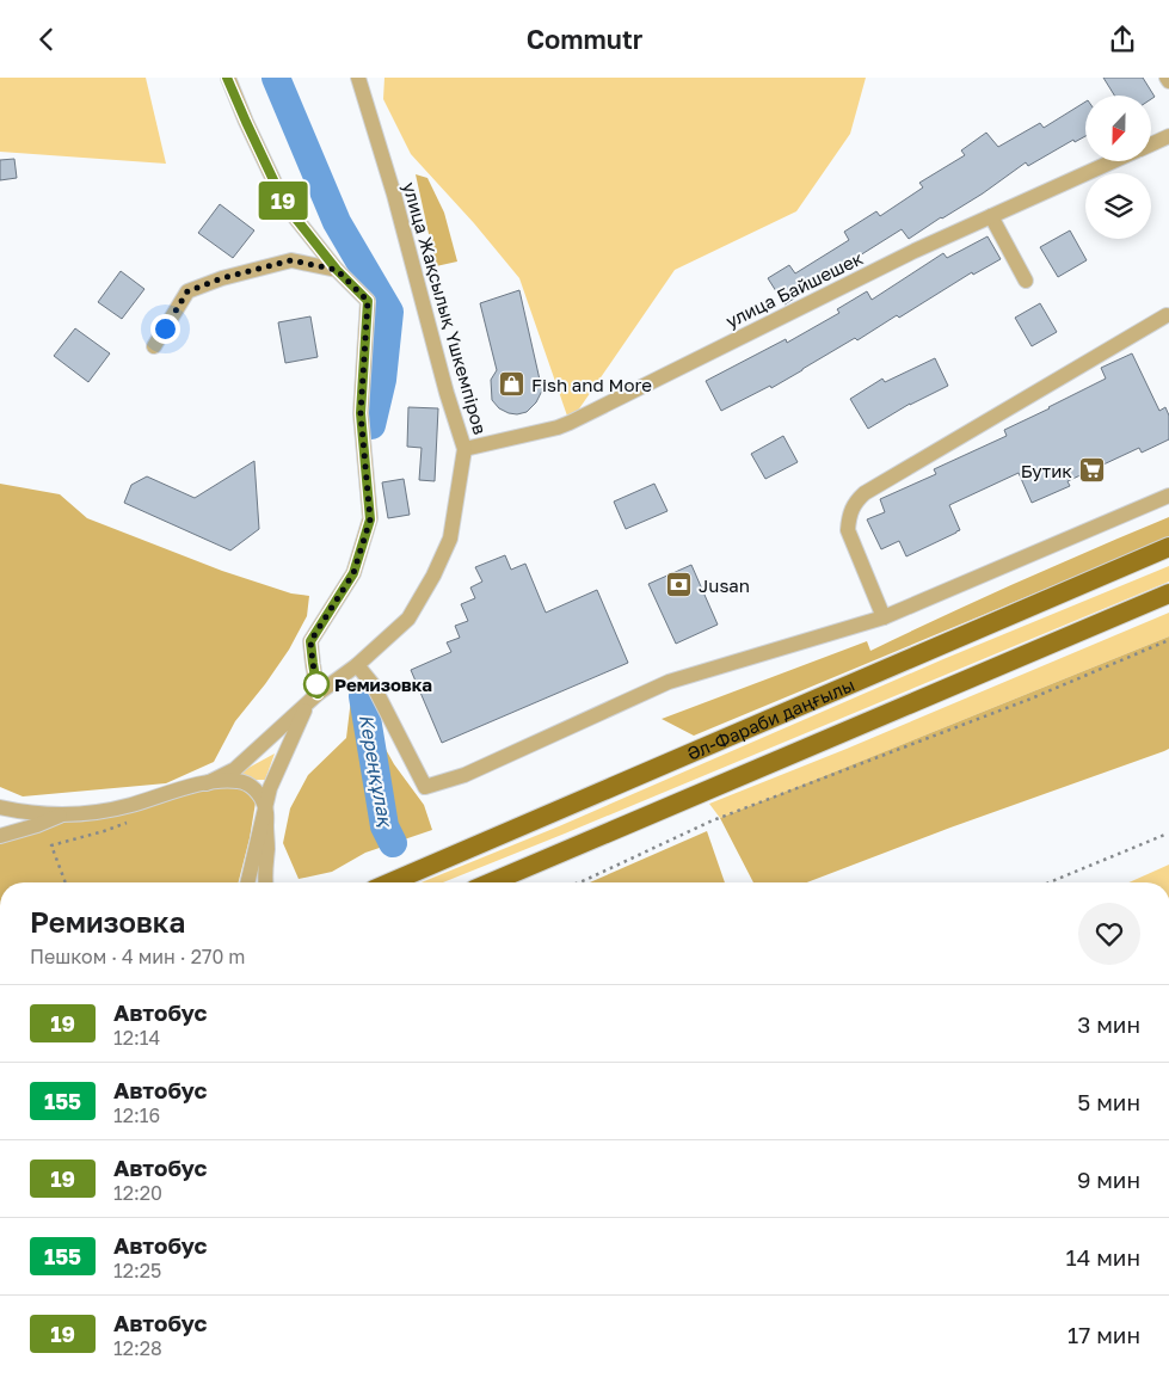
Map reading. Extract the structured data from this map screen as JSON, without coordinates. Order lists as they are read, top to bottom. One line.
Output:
{"streets":{"main road":["Әл-Фараби даңғылы"],"street":["улица Байшешек","улица Жақсылық Үшкемпіров"]},"crossings":[["улица Байшешек","улица Жақсылық Үшкемпіров"]],"water":["Кереңқұлақ"],"places":{"shop":["Fish and More"],"supermarket":["Бутик"],"bank":["Jusan"],"other":["Ремизовка"]},"lines":["bus line 19"],"north":"bottom","page":{"header":"Commutr","on_map":"19","heading":["Ремизовка","Пешком · 4 мин · 270 m"],"list":[{"mark":"19","name":"Автобус","note":"12:14","value":"3 мин"},{"mark":"155","name":"Автобус","note":"12:16","value":"5 мин"},{"mark":"19","name":"Автобус","note":"12:20","value":"9 мин"},{"mark":"155","name":"Автобус","note":"12:25","value":"14 мин"},{"mark":"19","name":"Автобус","note":"12:28","value":"17 мин"}]}}
